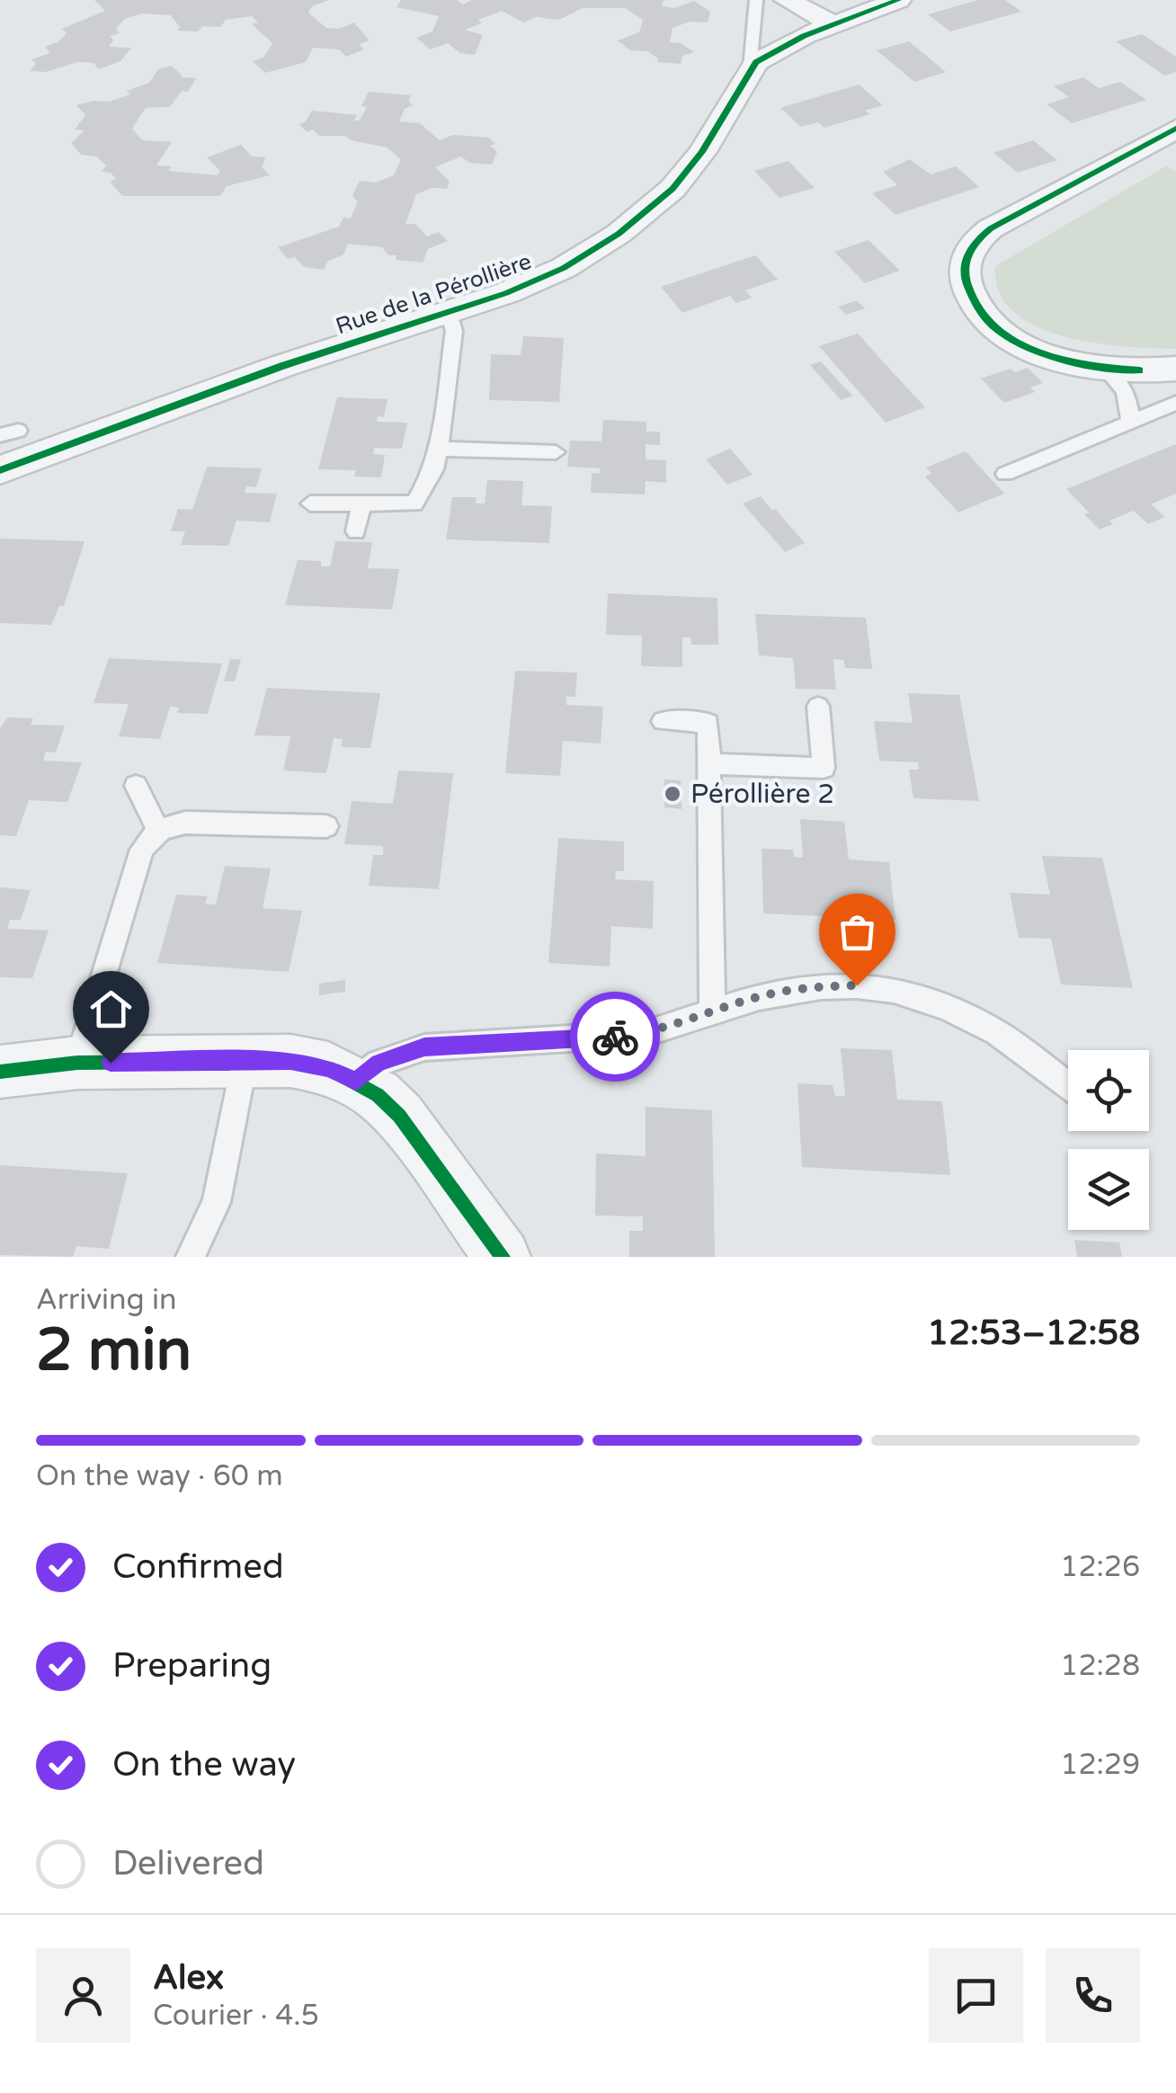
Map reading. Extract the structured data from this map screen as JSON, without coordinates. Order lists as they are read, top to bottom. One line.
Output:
{"streets":{"street":["Rue de la Pérollière"]},"places":["Pérollière 2"],"page":{"heading":["2 min","Arriving in","12:53–12:58"],"panel":["Alex","Courier · 4.5"],"bar":"On the way · 60 m","list":[["Confirmed","12:26"],["Preparing","12:28"],["On the way","12:29"],"Delivered"]}}
